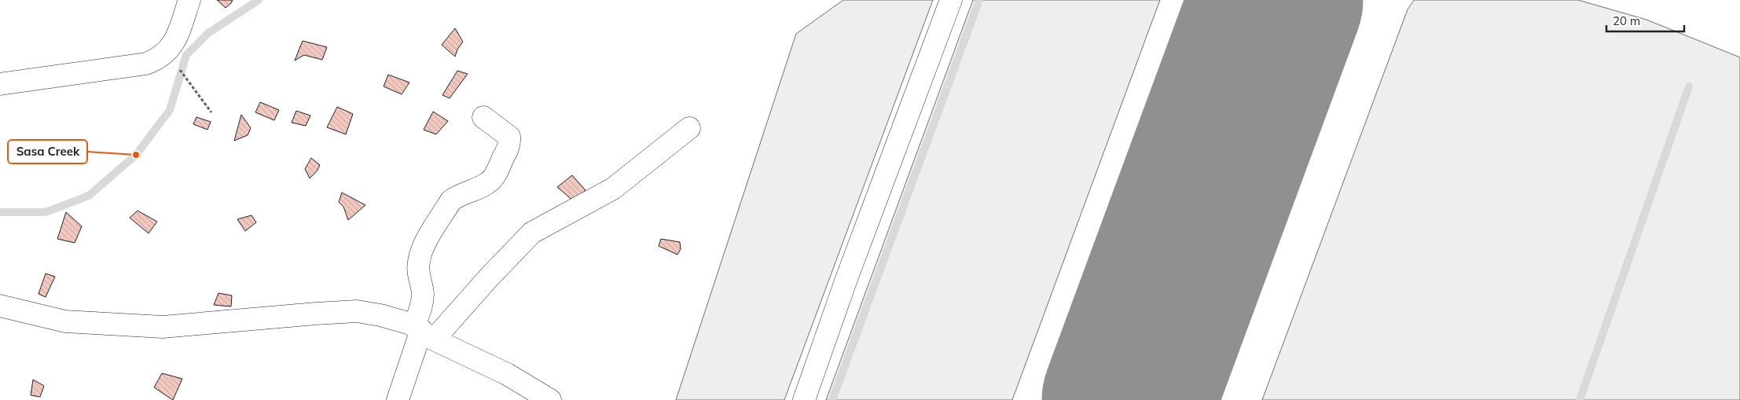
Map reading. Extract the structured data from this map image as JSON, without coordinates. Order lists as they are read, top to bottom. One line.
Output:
{"places":["Sasa Creek"],"scale_bar":"20 m"}
